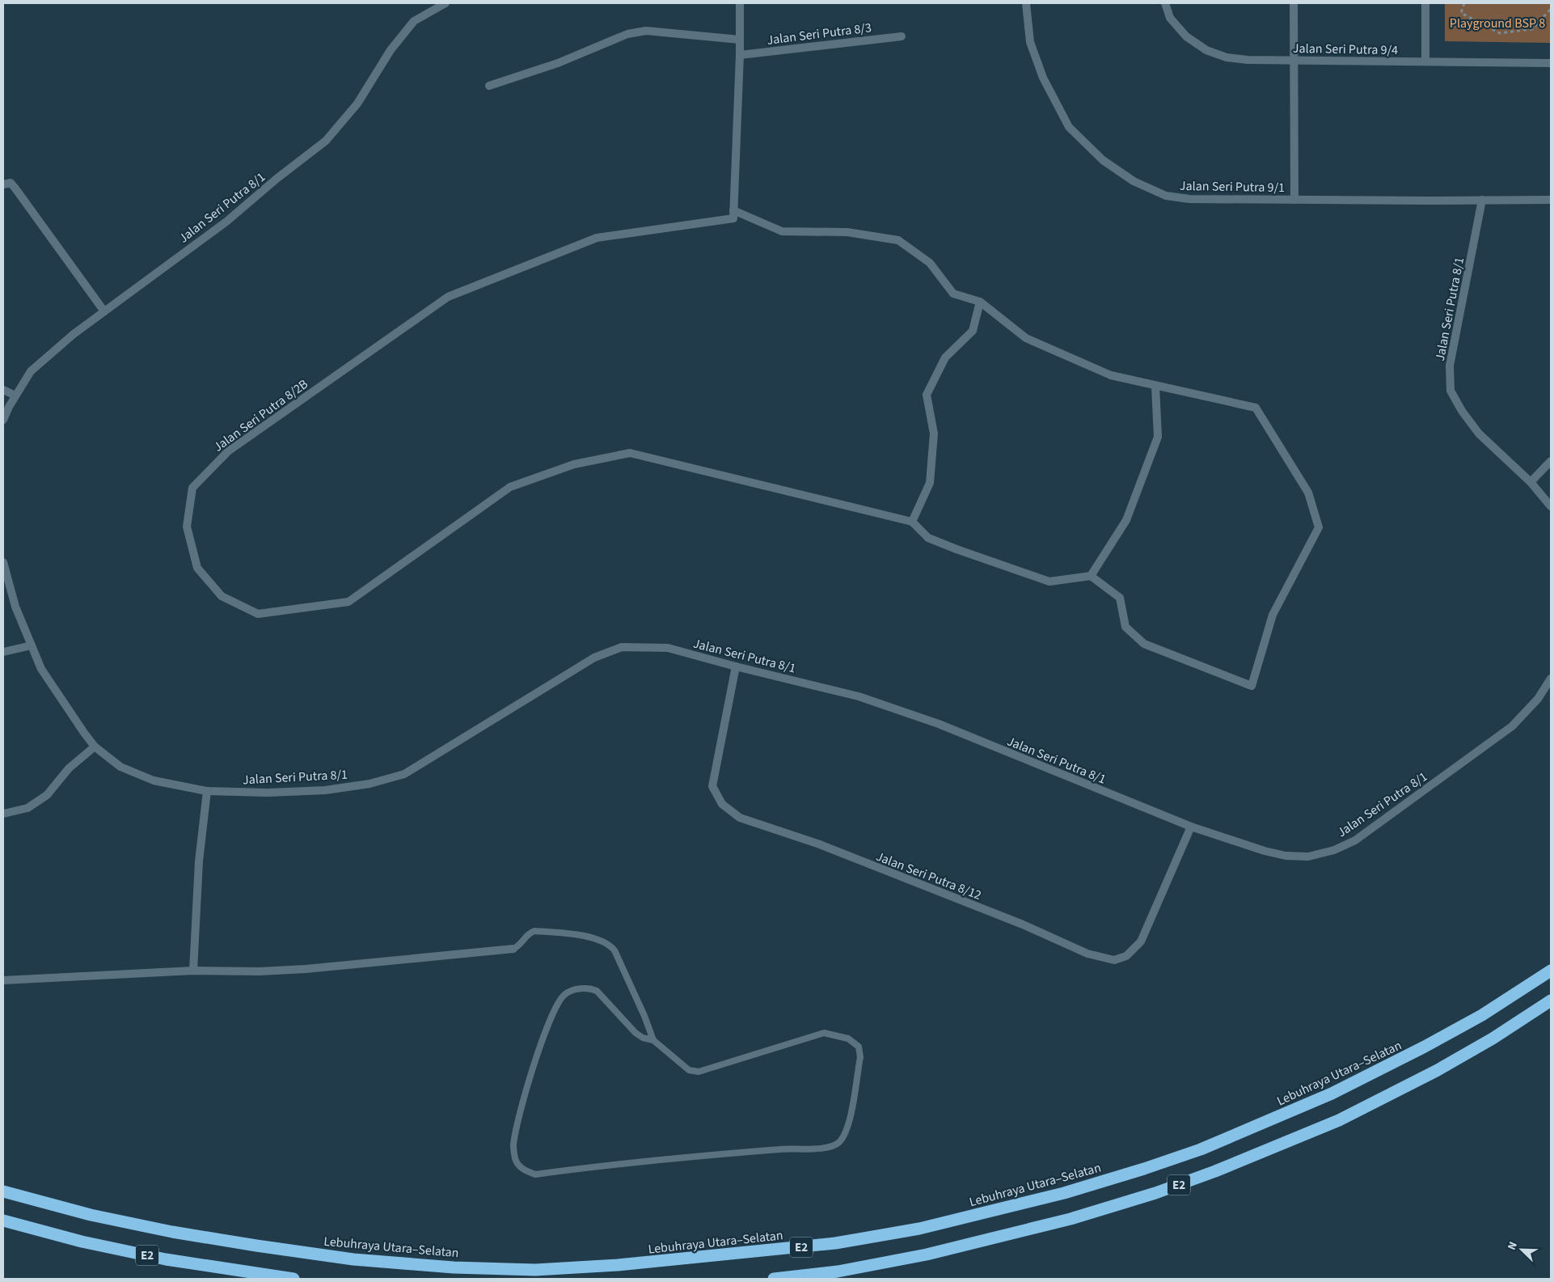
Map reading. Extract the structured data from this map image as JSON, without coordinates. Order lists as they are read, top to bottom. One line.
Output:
{"streets":{"highway":["Lebuhraya Utara–Selatan","E2"],"street":["Jalan Seri Putra 8/3","Jalan Seri Putra 9/4","Jalan Seri Putra 9/1","Jalan Seri Putra 8/1","Jalan Seri Putra 8/2B","Jalan Seri Putra 8/12"]},"crossings":[["Jalan Seri Putra 9/1","Jalan Seri Putra 8/1"],["Jalan Seri Putra 8/1","Jalan Seri Putra 8/12"]],"parks":["Playground BSP 8"],"north":"top left"}
